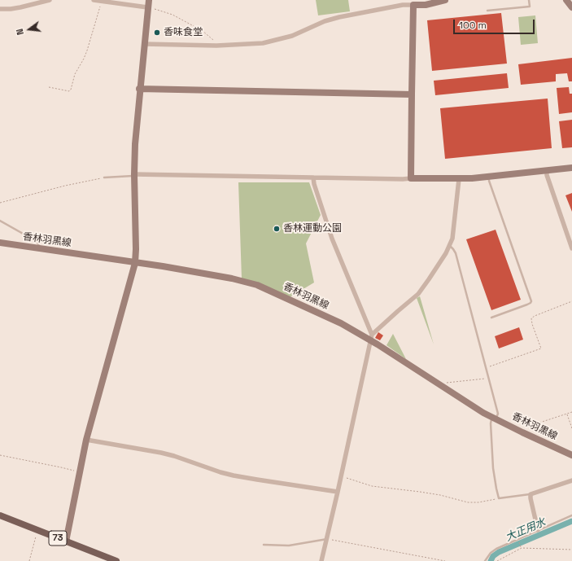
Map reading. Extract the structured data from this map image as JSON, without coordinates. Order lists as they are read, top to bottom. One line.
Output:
{"streets":{"main road":["73"],"street":["香林羽黒線"]},"water":["大正用水"],"places":["香味食堂","香林運動公園"],"scale_bar":"100 m","north":"left"}
